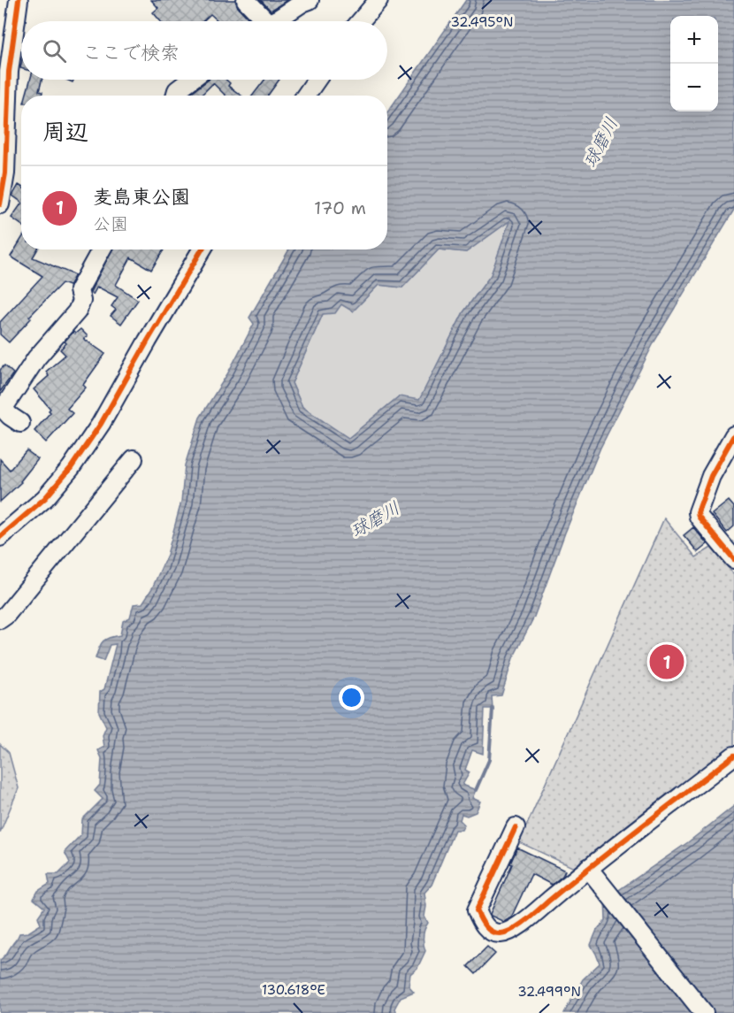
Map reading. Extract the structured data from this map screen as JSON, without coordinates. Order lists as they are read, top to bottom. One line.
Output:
{"water":["球磨川"],"page":{"map_buttons":["+","−"],"search":"ここで検索","heading":"周辺","list":[{"mark":"1","name":"麦島東公園","note":"公園","value":"170 m"}],"pins":"1"},"coordinates":["32.495°N","130.618°E","32.499°N"]}
